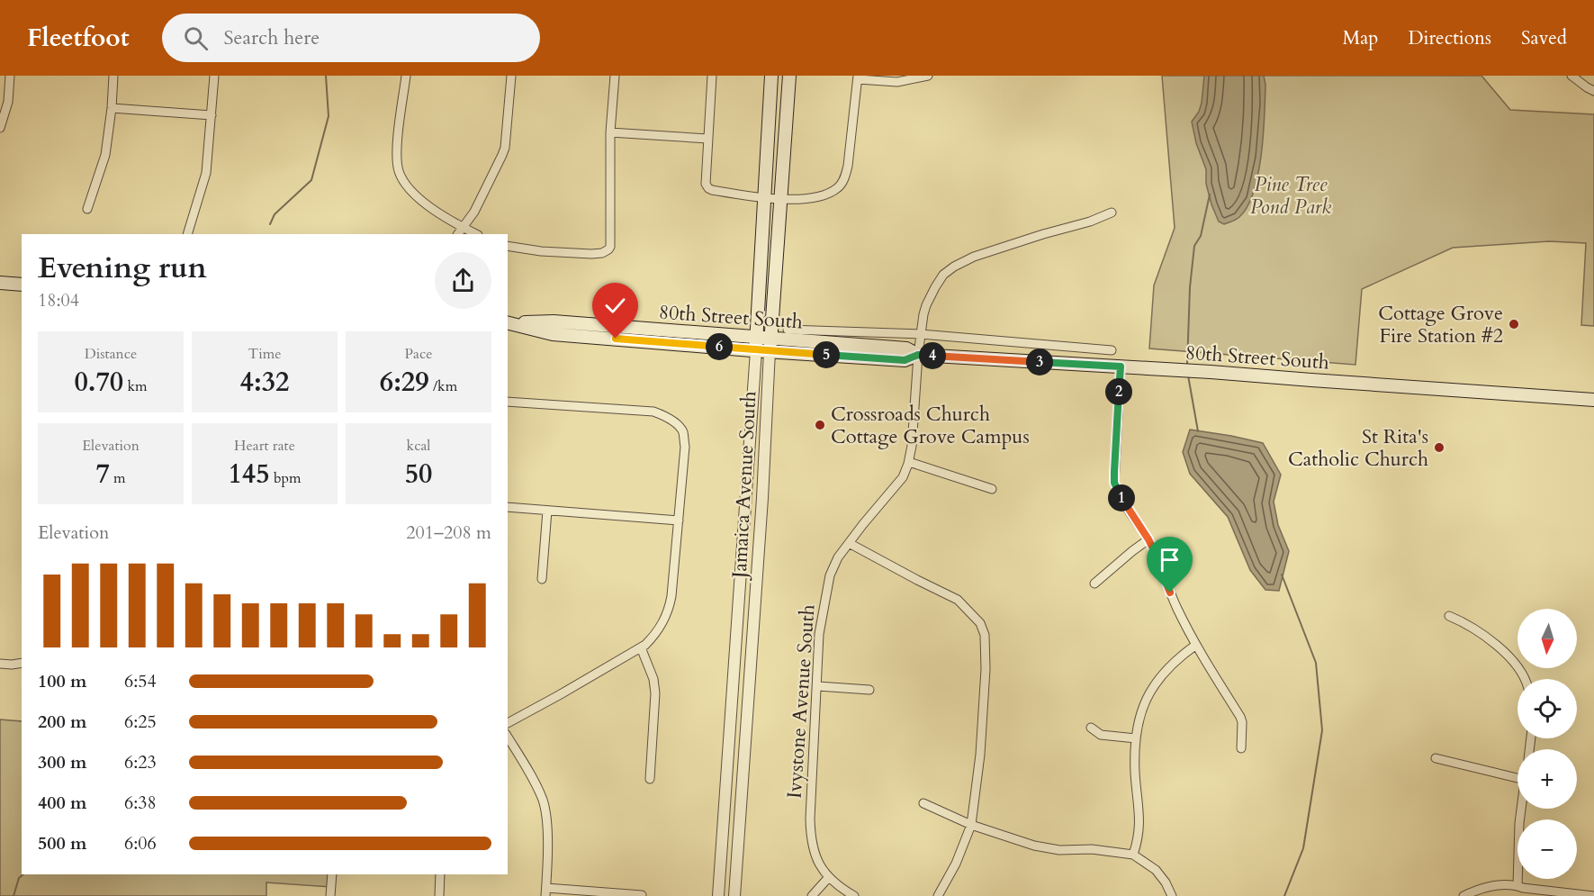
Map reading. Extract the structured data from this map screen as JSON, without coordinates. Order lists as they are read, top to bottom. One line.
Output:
{"streets":{"main road":["80th Street South","Jamaica Avenue South"],"street":["Ivystone Avenue South"]},"crossings":[["80th Street South","Jamaica Avenue South"],["80th Street South","Ivystone Avenue South"]],"parks":["Pine Tree Pond Park"],"places":["Cottage Grove Fire Station #2","Crossroads Church Cottage Grove Campus","St Rita's Catholic Church"],"north":"bottom","page":{"header":"Fleetfoot","search":"Search here","nav":["Map","Directions","Saved"],"heading":["Evening run","18:04"],"stats":[["Distance","0.70 km"],["Time","4:32"],["Pace","6:29 /km"],["Elevation","7 m"],["Heart rate","145 bpm"],["kcal","50"]],"pins":["6","5","4","3","2","1"],"chart":["Elevation","201–208 m"],"map_buttons":["+","−"],"list":[{"name":"100 m","note":"6:54"},{"name":"200 m","note":"6:25"},{"name":"300 m","note":"6:23"},{"name":"400 m","note":"6:38"},{"name":"500 m","note":"6:06"}]}}
